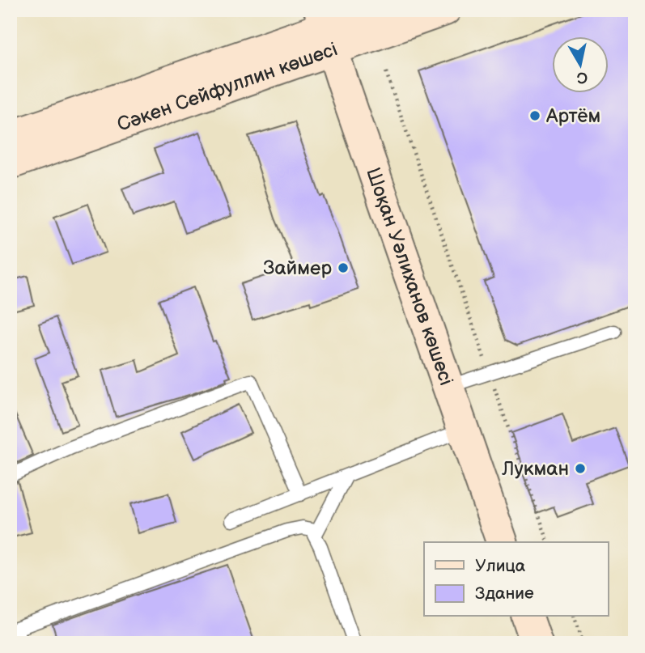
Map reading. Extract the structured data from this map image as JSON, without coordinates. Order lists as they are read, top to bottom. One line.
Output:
{"streets":{"main road":["Сәкен Сейфуллин көшесі","Шоқан Уәлиханов көшесі"]},"crossings":[["Сәкен Сейфуллин көшесі","Шоқан Уәлиханов көшесі"]],"places":["Артём","Займер","Лукман"],"legend":["Улица","Здание"],"north":"bottom"}
